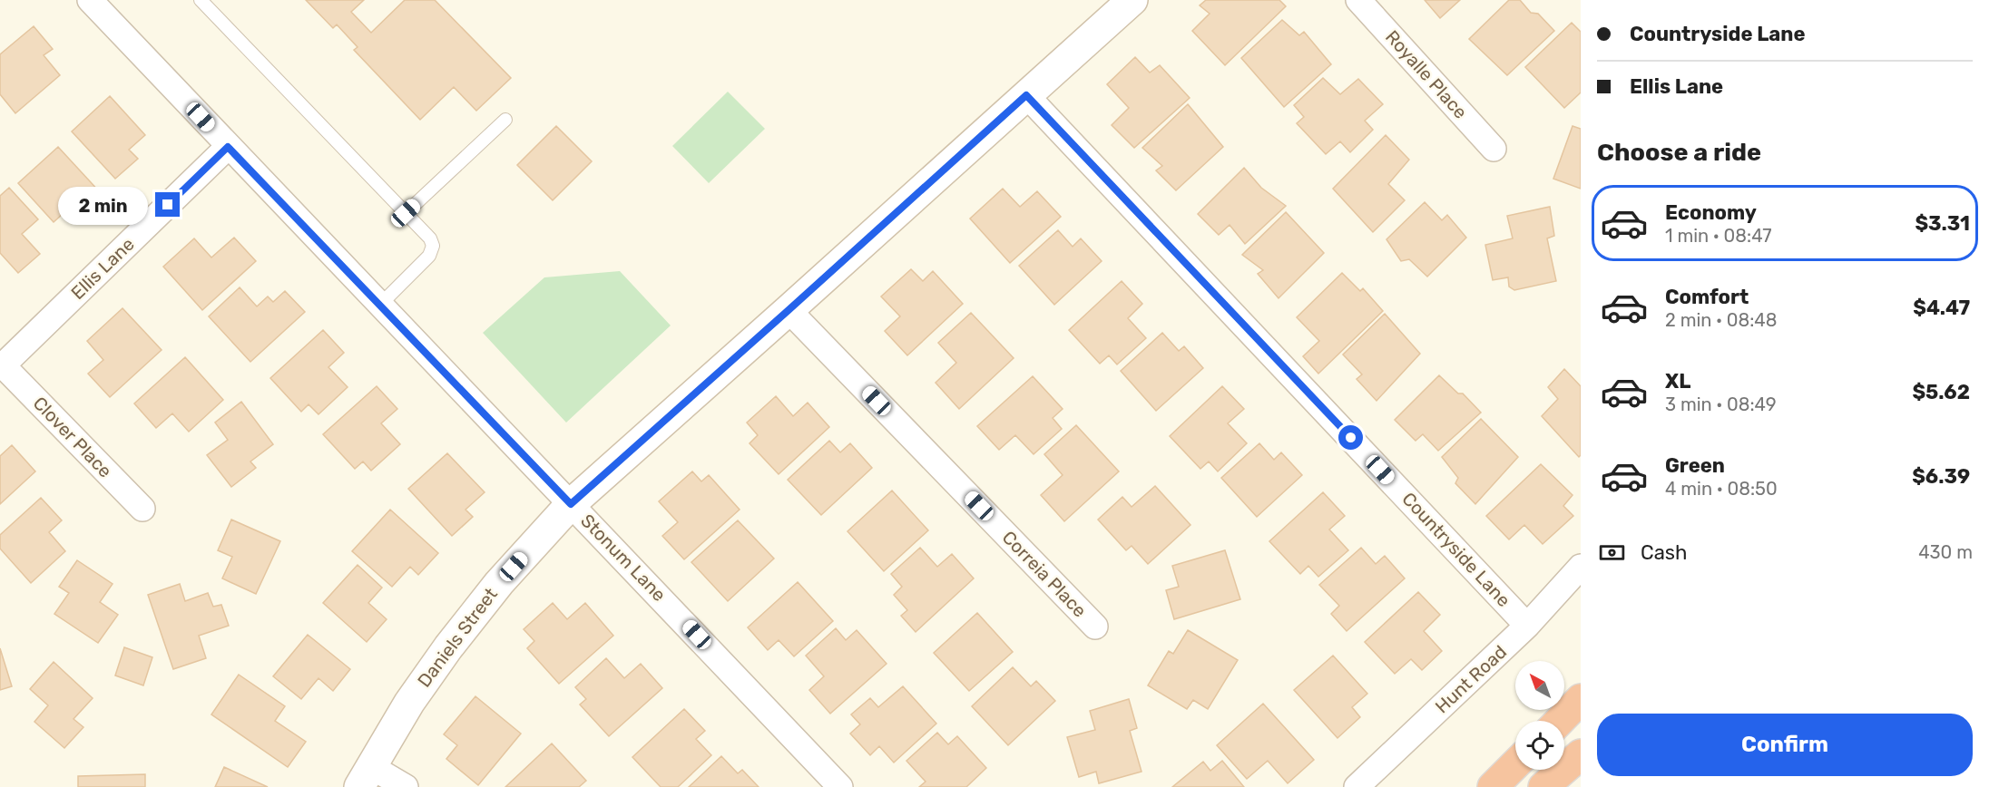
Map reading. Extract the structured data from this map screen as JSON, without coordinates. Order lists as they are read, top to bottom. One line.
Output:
{"streets":{"street":["Royalle Place","Ellis Lane","Clover Place","Countryside Lane","Stonum Lane","Correia Place","Daniels Street","Hunt Road"]},"crossings":[["Ellis Lane","Clover Place"],["Ellis Lane","Stonum Lane"],["Countryside Lane","Daniels Street"],["Countryside Lane","Hunt Road"],["Stonum Lane","Daniels Street"],["Correia Place","Daniels Street"]],"north":"top left","page":{"banner":["Countryside Lane","Ellis Lane"],"heading":"Choose a ride","list":[{"name":"Economy","note":"1 min · 08:47","value":"$3.31"},{"name":"Comfort","note":"2 min · 08:48","value":"$4.47"},{"name":"XL","note":"3 min · 08:49","value":"$5.62"},{"name":"Green","note":"4 min · 08:50","value":"$6.39"}],"bubble":"2 min","pay":["Cash","430 m"],"buttons":"Confirm"}}
